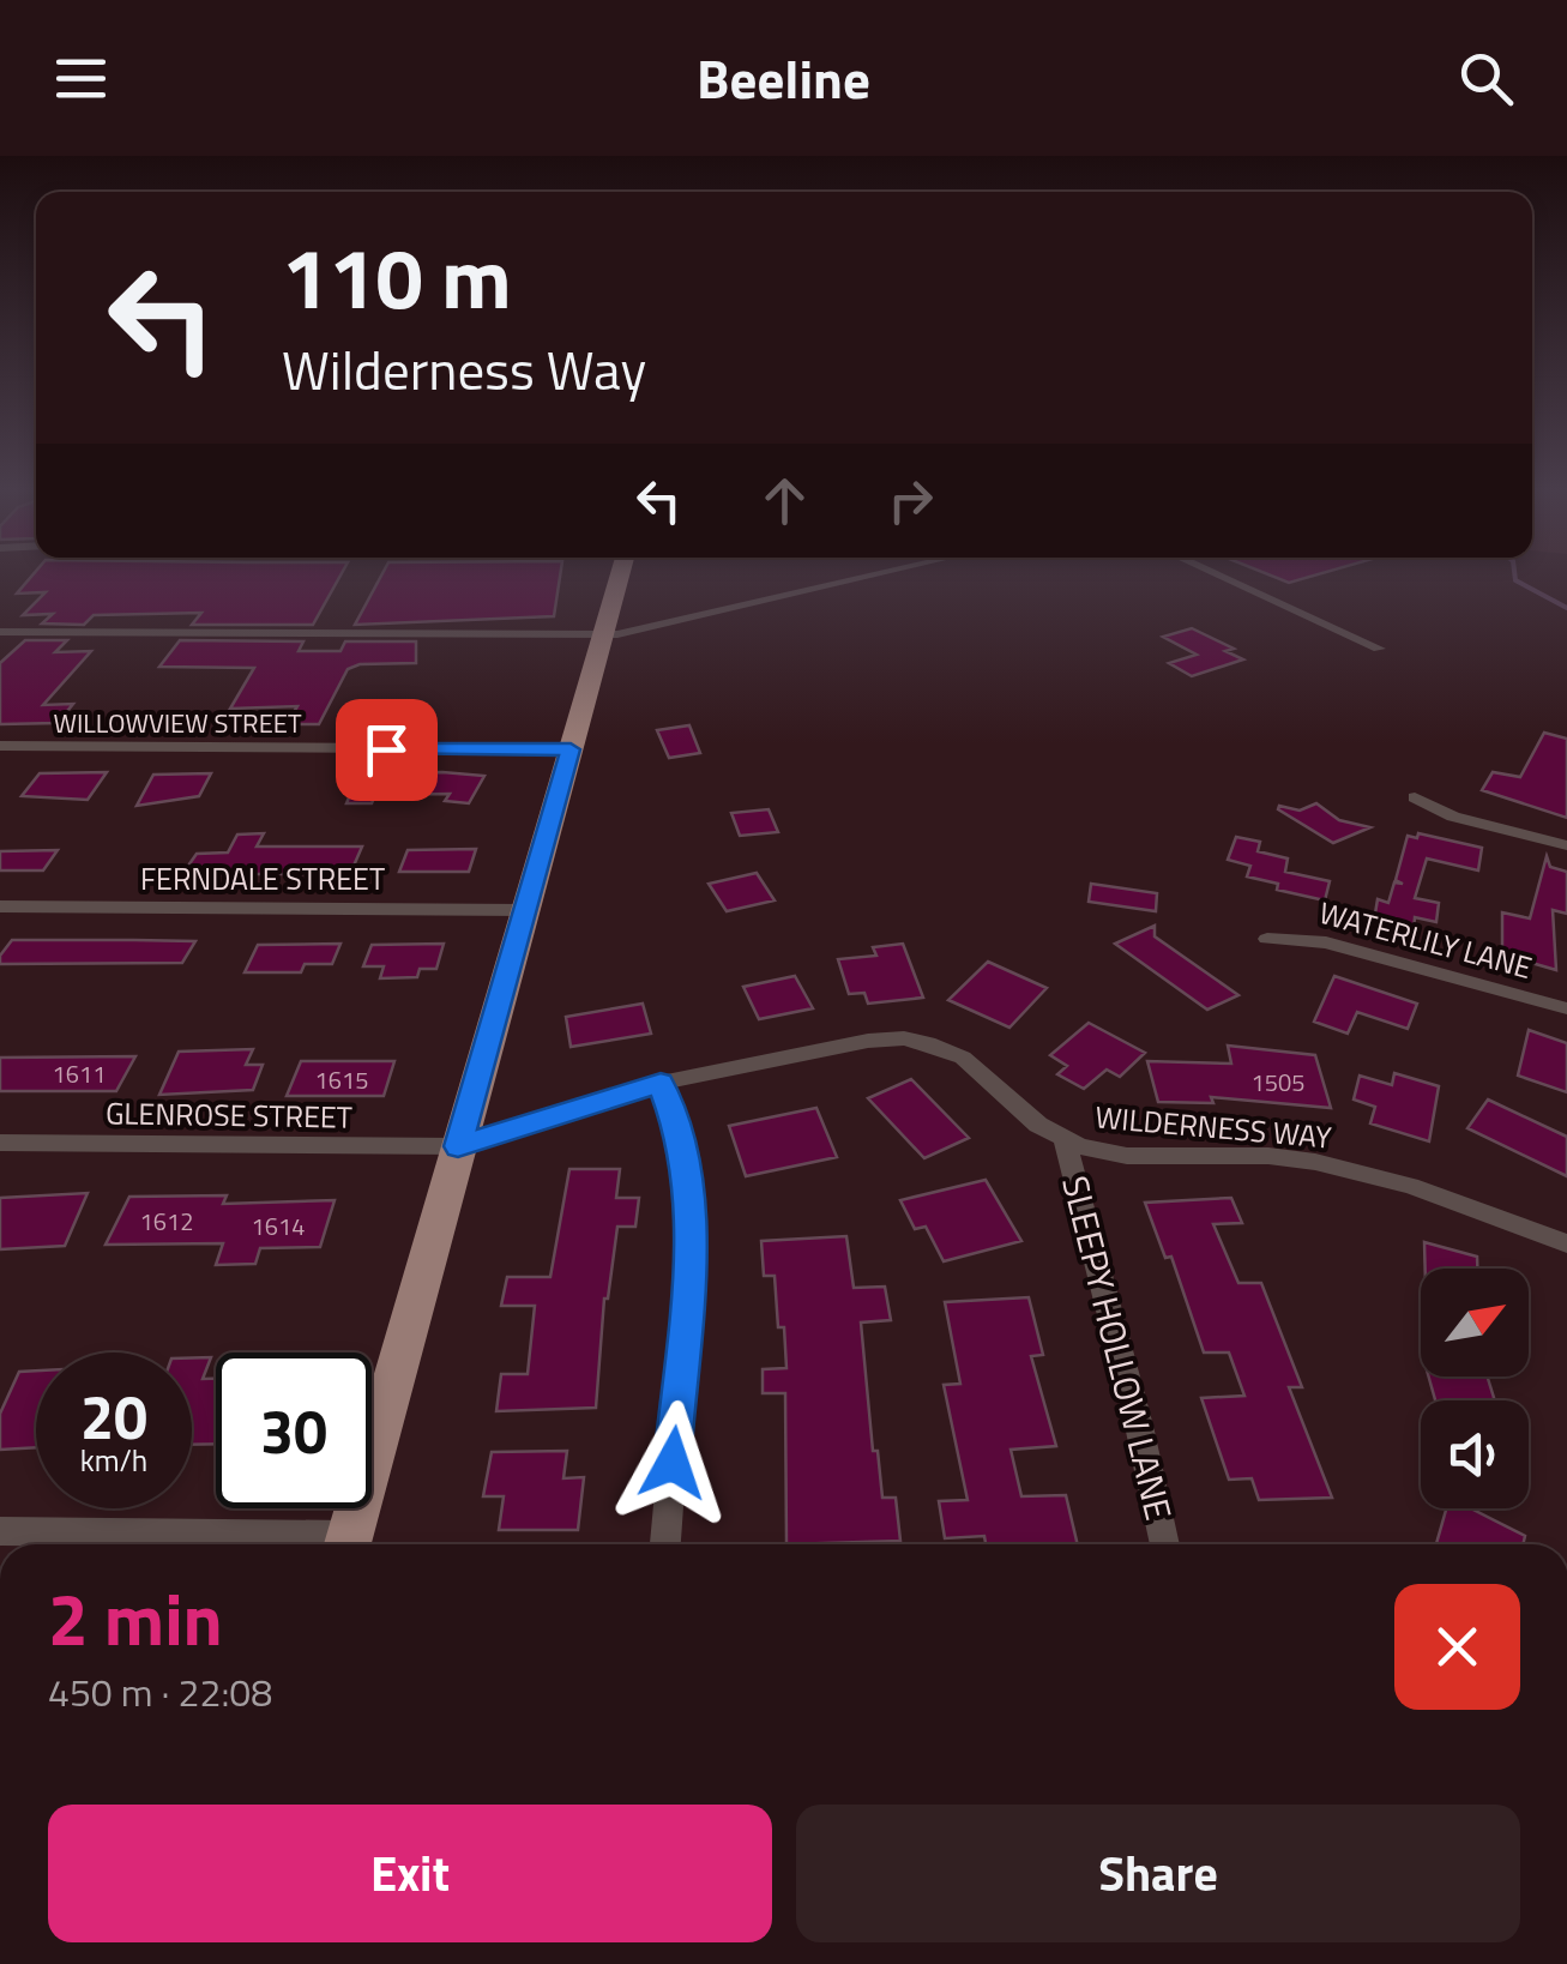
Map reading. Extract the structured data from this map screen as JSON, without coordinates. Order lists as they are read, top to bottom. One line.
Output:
{"streets":{"street":["WILLOWVIEW STREET","FERNDALE STREET","WATERLILY LANE","GLENROSE STREET","WILDERNESS WAY","SLEEPY HOLLOW LANE"]},"crossings":[["GLENROSE STREET","WILDERNESS WAY"],["WILDERNESS WAY","SLEEPY HOLLOW LANE"]],"house_numbers":["1611","1615","1505","1612","1614"],"north":"top right","page":{"header":"Beeline","turn":["110 m","Wilderness Way"],"speed":"20 km/h","limit":"30","heading":["2 min","450 m · 22:08"],"buttons":["Exit","Share"]}}
